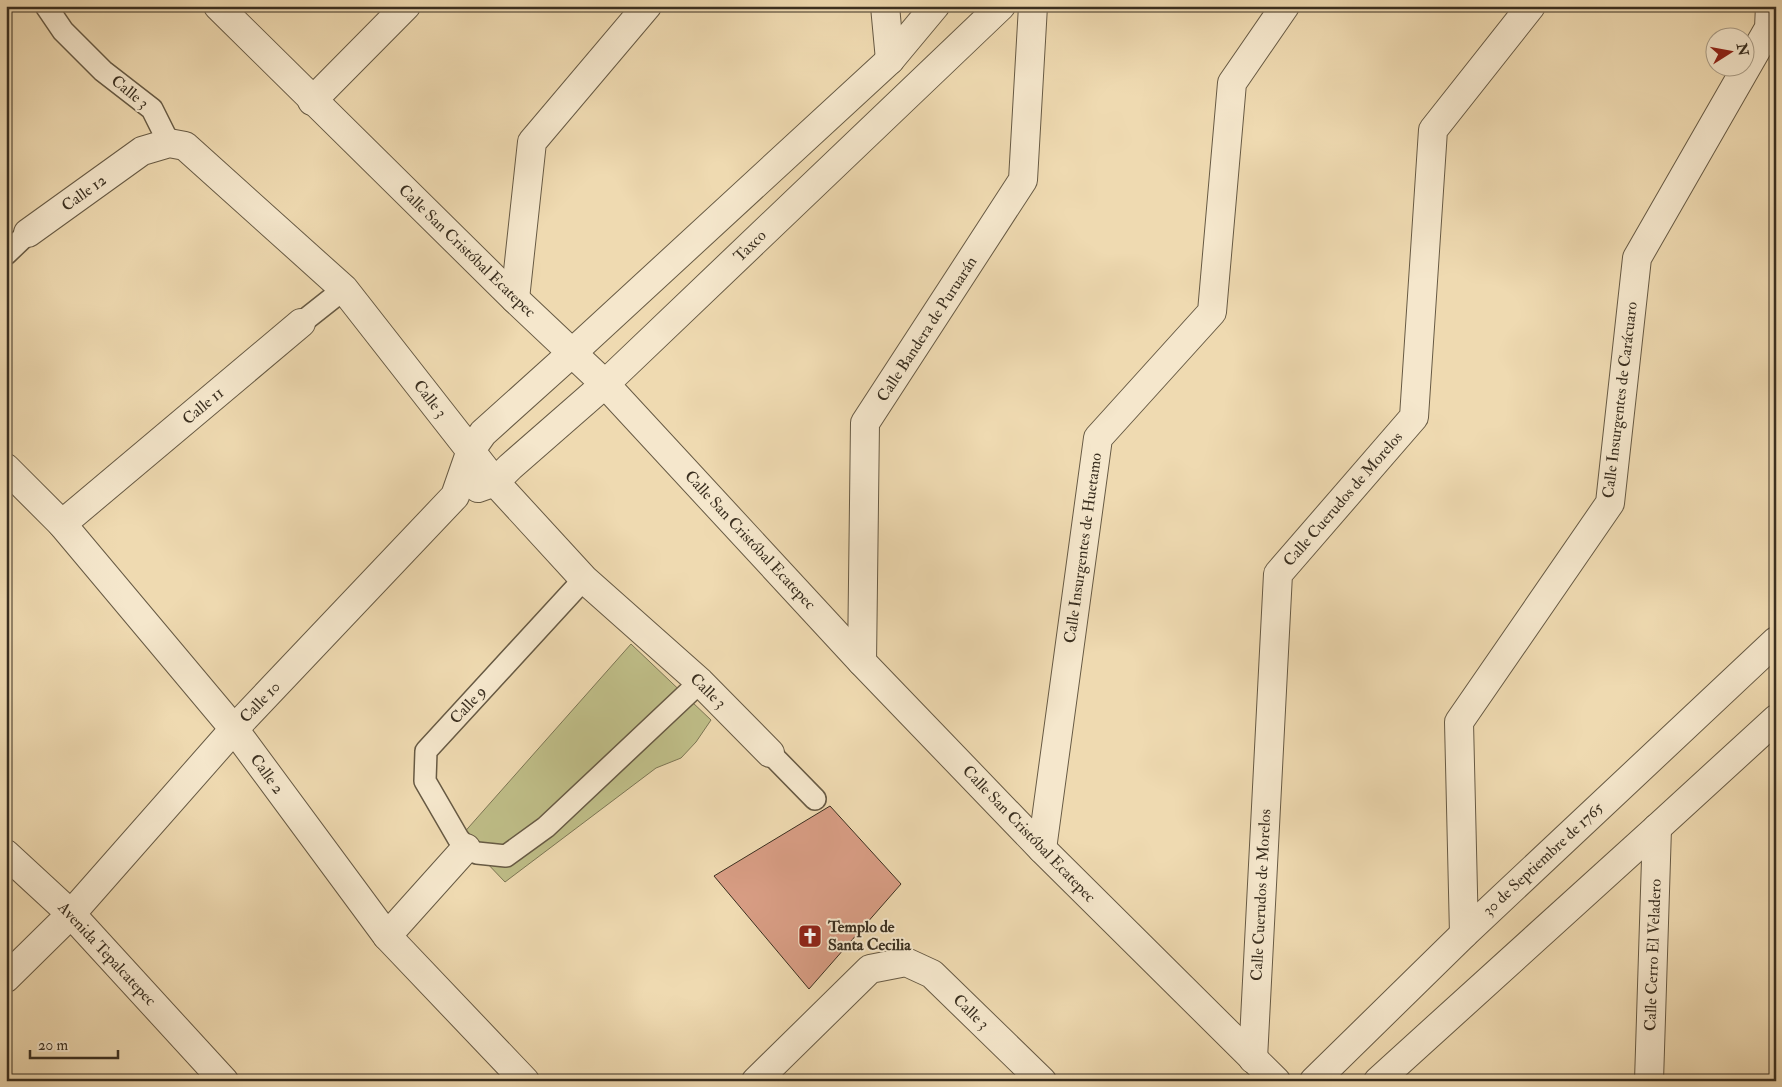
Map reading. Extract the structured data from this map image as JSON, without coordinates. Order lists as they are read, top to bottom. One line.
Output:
{"streets":{"street":["Calle 3","Calle 12","Taxco","Calle San Cristóbal Ecatepec","Calle Bandera de Puruarán","Calle Insurgentes de Carácuaro","Calle 11","Calle Cuerudos de Morelos","Calle Insurgentes de Huetamo","Calle 10","Calle 9","Calle 2","30 de Septiembre de 1765","Avenida Tepalcatepec","Calle Cerro El Veladero"]},"crossings":[["Calle 3","Calle 12"],["Calle 3","Taxco"],["Calle 3","Calle 11"],["Calle 3","Calle 10"],["Calle 3","Calle 9"],["Taxco","Calle San Cristóbal Ecatepec"],["Taxco","Calle 10"],["Calle San Cristóbal Ecatepec","Calle Bandera de Puruarán"],["Calle San Cristóbal Ecatepec","Calle Cuerudos de Morelos"],["Calle San Cristóbal Ecatepec","Calle Insurgentes de Huetamo"],["Calle Insurgentes de Carácuaro","30 de Septiembre de 1765"],["Calle 11","Calle 2"],["Calle 10","Calle 2"],["Calle 10","Avenida Tepalcatepec"]],"places":{"church":["Templo de Santa Cecilia"]},"scale_bar":"20 m","north":"right"}
